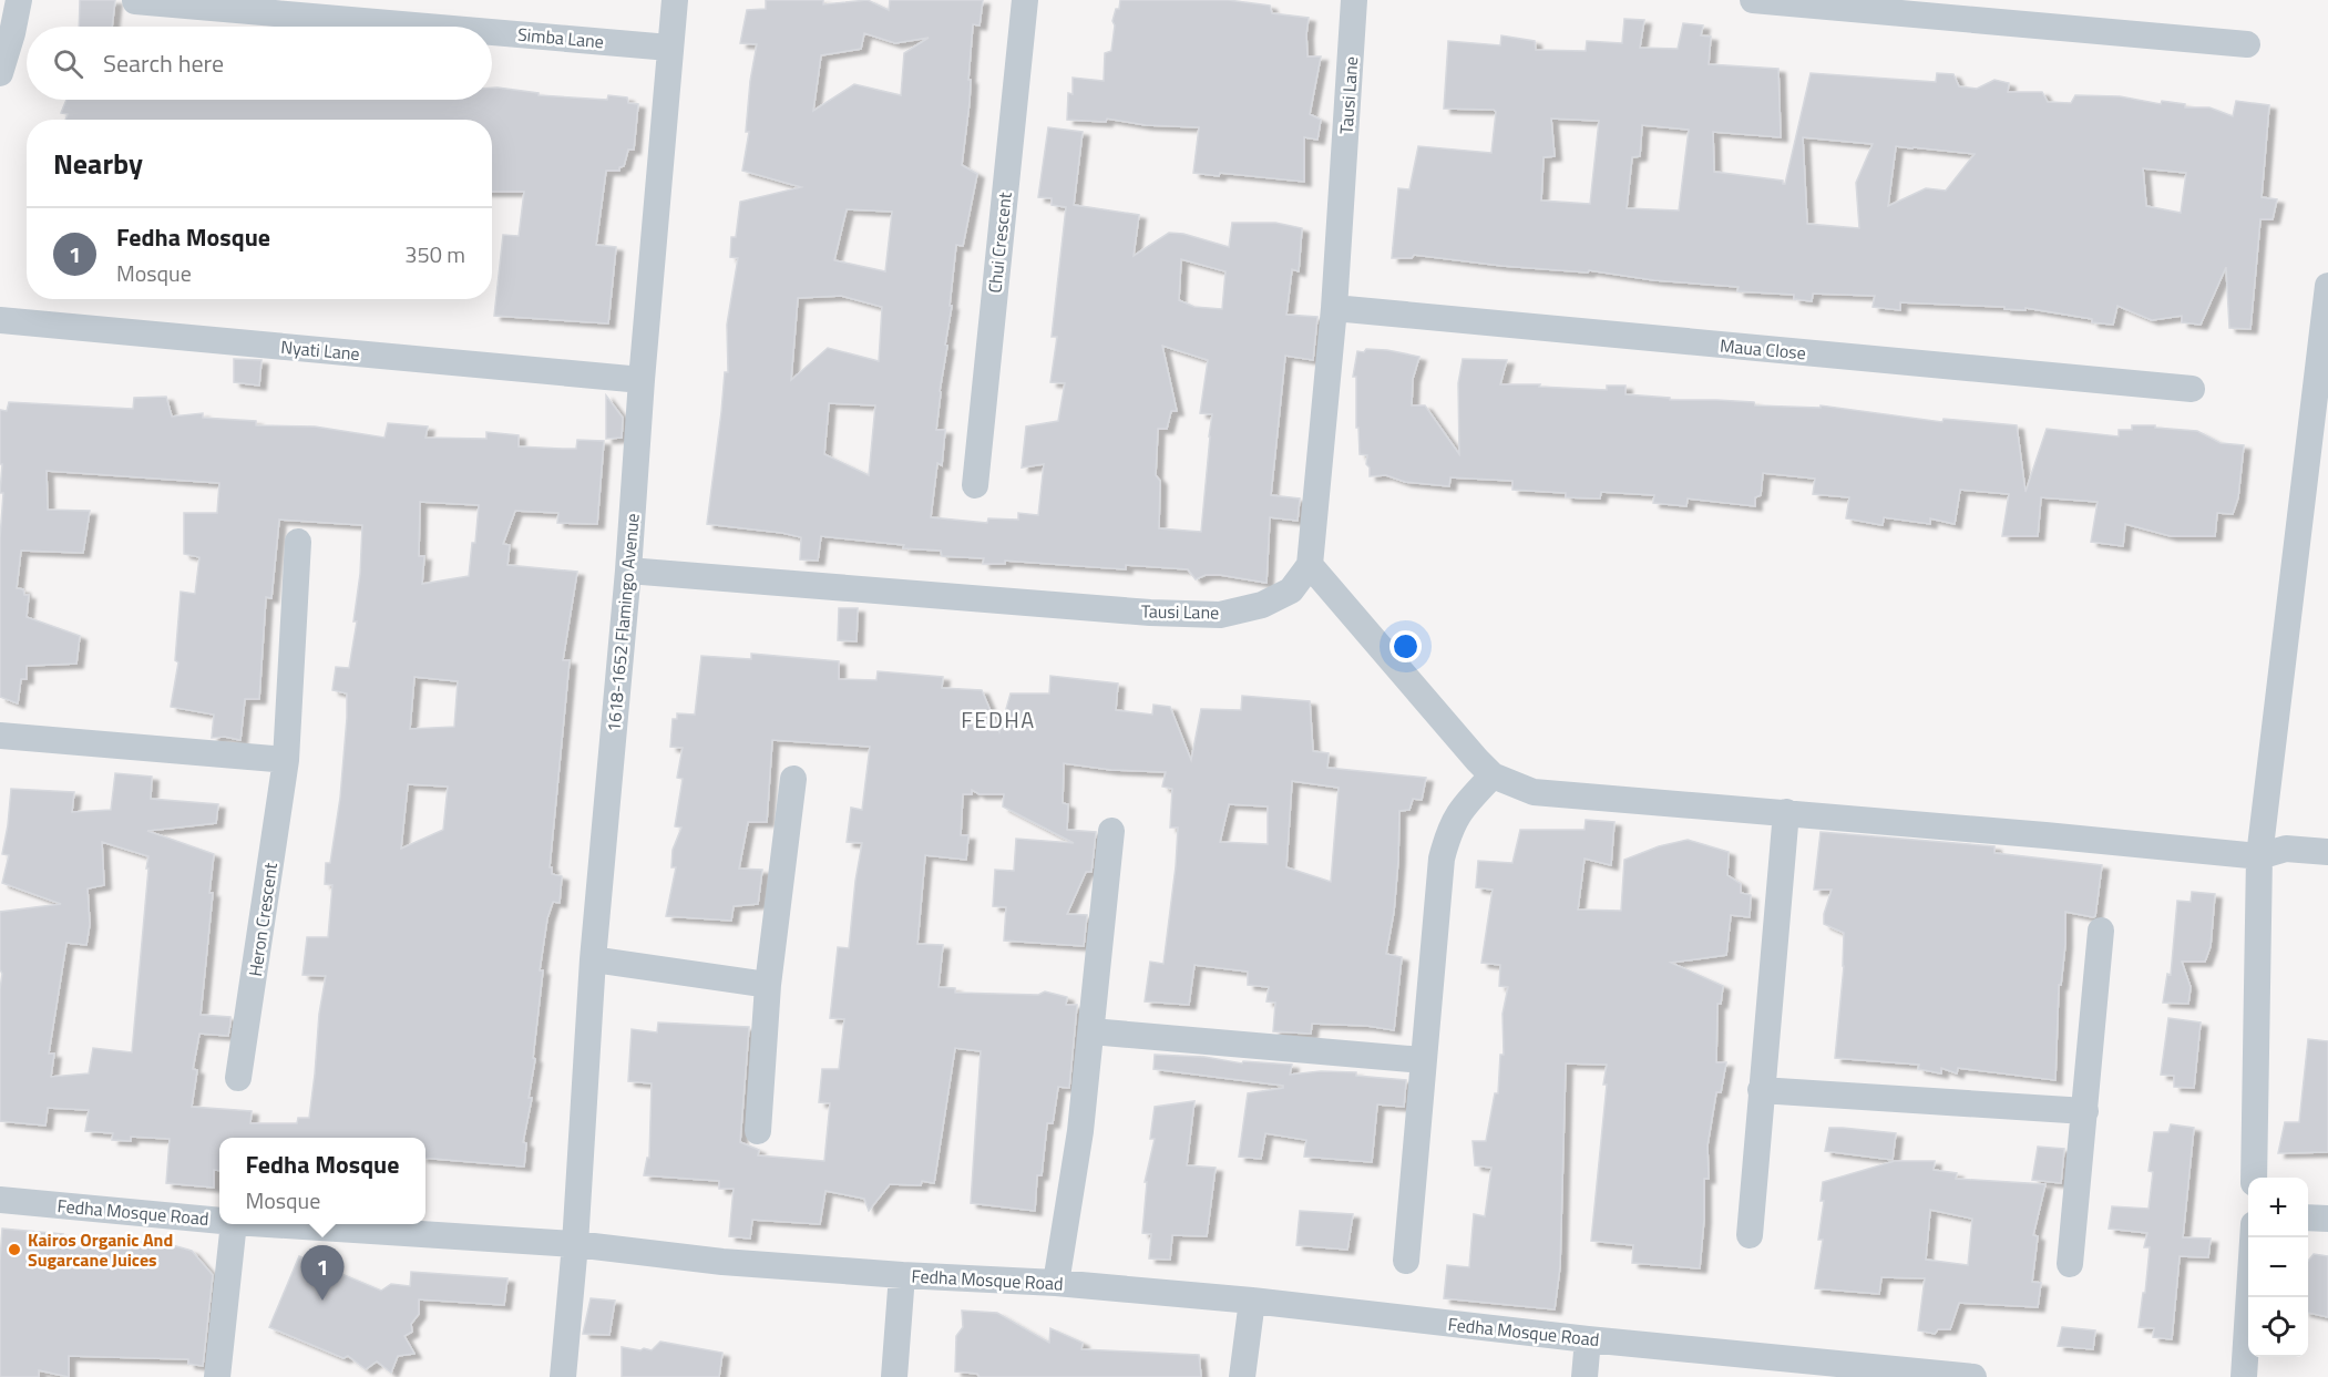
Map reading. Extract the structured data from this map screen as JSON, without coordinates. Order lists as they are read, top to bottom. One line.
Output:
{"streets":{"street":["Simba Lane","Tausi Lane","Chui Crescent","Maua Close","Nyati Lane","1618-1652 Flamingo Avenue","Heron Crescent","Fedha Mosque Road"]},"crossings":[["Simba Lane","1618-1652 Flamingo Avenue"],["Tausi Lane","Maua Close"],["Tausi Lane","1618-1652 Flamingo Avenue"],["Nyati Lane","1618-1652 Flamingo Avenue"],["1618-1652 Flamingo Avenue","Fedha Mosque Road"]],"districts":["FEDHA"],"places":["Kairos Organic And Sugarcane Juices"],"page":{"search":"Search here","heading":"Nearby","list":[{"mark":"1","name":"Fedha Mosque","note":"Mosque","value":"350 m"}],"popup":["Fedha Mosque","Mosque"],"map_buttons":["+","−"],"pins":"1"}}
